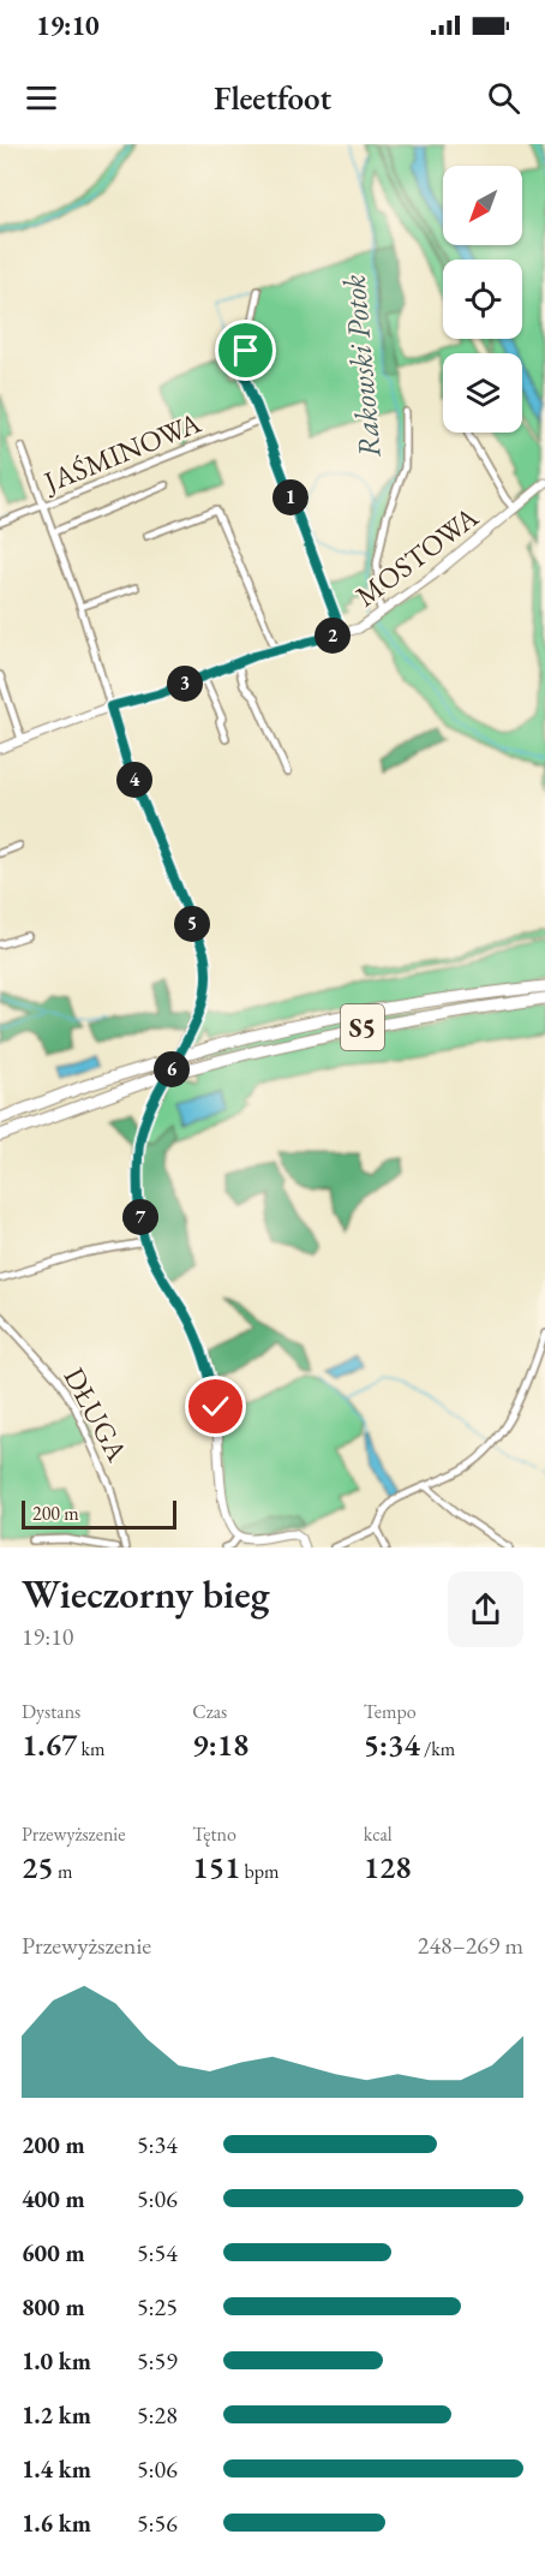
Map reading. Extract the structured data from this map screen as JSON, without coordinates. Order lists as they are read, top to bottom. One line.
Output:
{"streets":{"highway":["S5"],"street":["JAŚMINOWA","MOSTOWA","DŁUGA"]},"water":["Rakowski Potok"],"scale_bar":"200 m","north":"bottom left","page":{"status":"19:10","header":"Fleetfoot","pins":["1","2","3","4","5","6","7"],"scale":"200 m","heading":["Wieczorny bieg","19:10"],"stats":[["Dystans","1.67 km"],["Czas","9:18"],["Tempo","5:34 /km"],["Przewyższenie","25 m"],["Tętno","151 bpm"],["kcal","128"]],"chart":["Przewyższenie","248–269 m"],"list":[{"name":"200 m","note":"5:34"},{"name":"400 m","note":"5:06"},{"name":"600 m","note":"5:54"},{"name":"800 m","note":"5:25"},{"name":"1.0 km","note":"5:59"},{"name":"1.2 km","note":"5:28"},{"name":"1.4 km","note":"5:06"},{"name":"1.6 km","note":"5:56"}]}}
